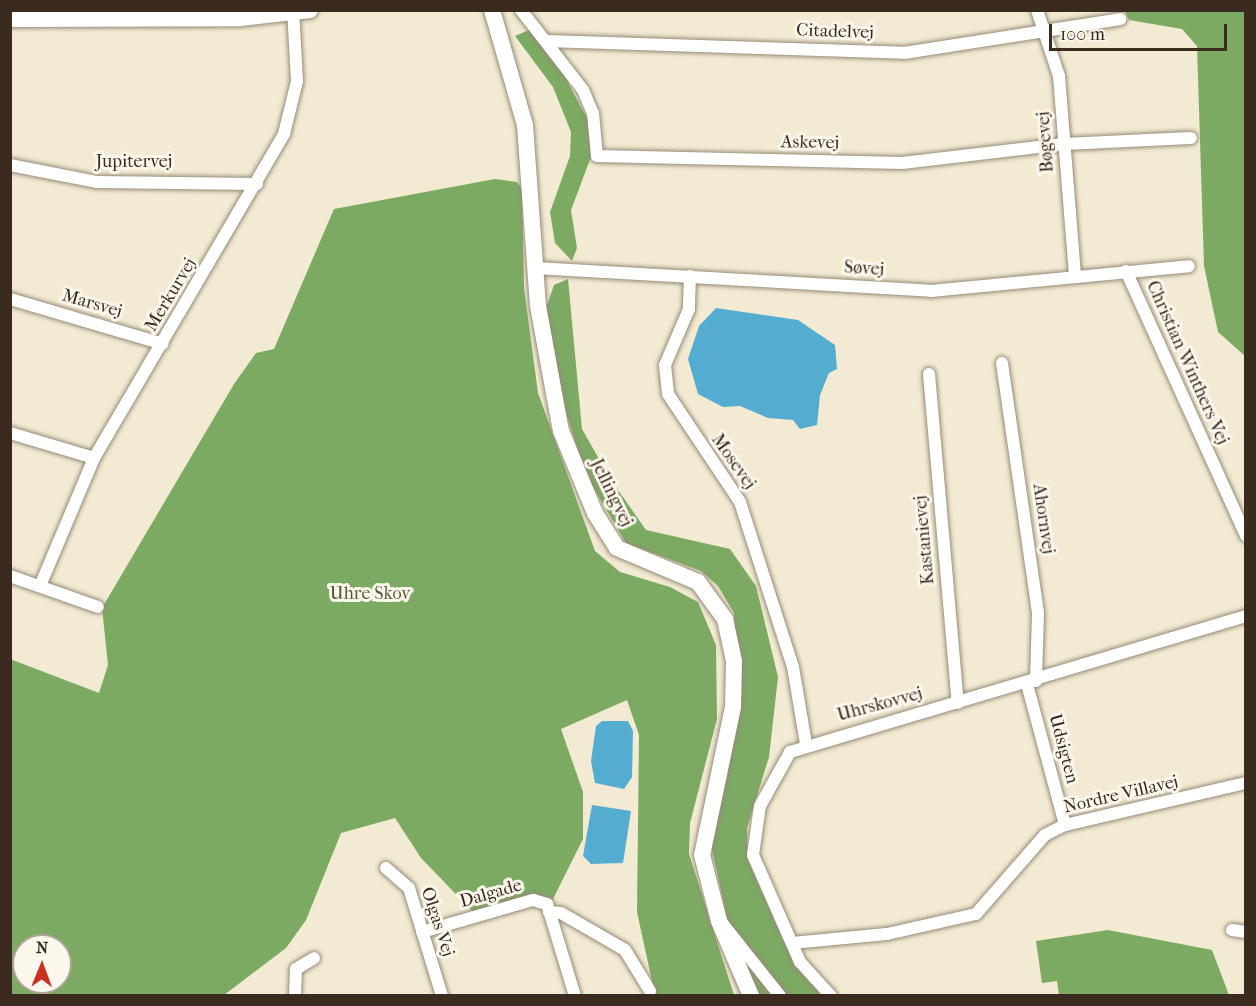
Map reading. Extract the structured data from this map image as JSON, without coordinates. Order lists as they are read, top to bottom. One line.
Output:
{"streets":{"main road":["Jellingvej"],"street":["Citadelvej","Bøgevej","Askevej","Jupitervej","Søvej","Merkurvej","Marsvej","Christian Winthers Vej","Mosevej","Ahornvej","Kastanievej","Uhrskovvej","Udsigten","Nordre Villavej","Dalgade","Olgas Vej"]},"crossings":[["Citadelvej","Bøgevej"],["Citadelvej","Askevej"],["Bøgevej","Askevej"],["Bøgevej","Søvej"],["Jupitervej","Merkurvej"],["Søvej","Christian Winthers Vej"],["Søvej","Mosevej"],["Søvej","Jellingvej"],["Merkurvej","Marsvej"],["Mosevej","Uhrskovvej"],["Ahornvej","Uhrskovvej"],["Ahornvej","Udsigten"],["Kastanievej","Uhrskovvej"],["Uhrskovvej","Udsigten"],["Uhrskovvej","Nordre Villavej"],["Udsigten","Nordre Villavej"],["Dalgade","Olgas Vej"]],"parks":["Uhre Skov"],"scale_bar":"100 m","north":"top"}
